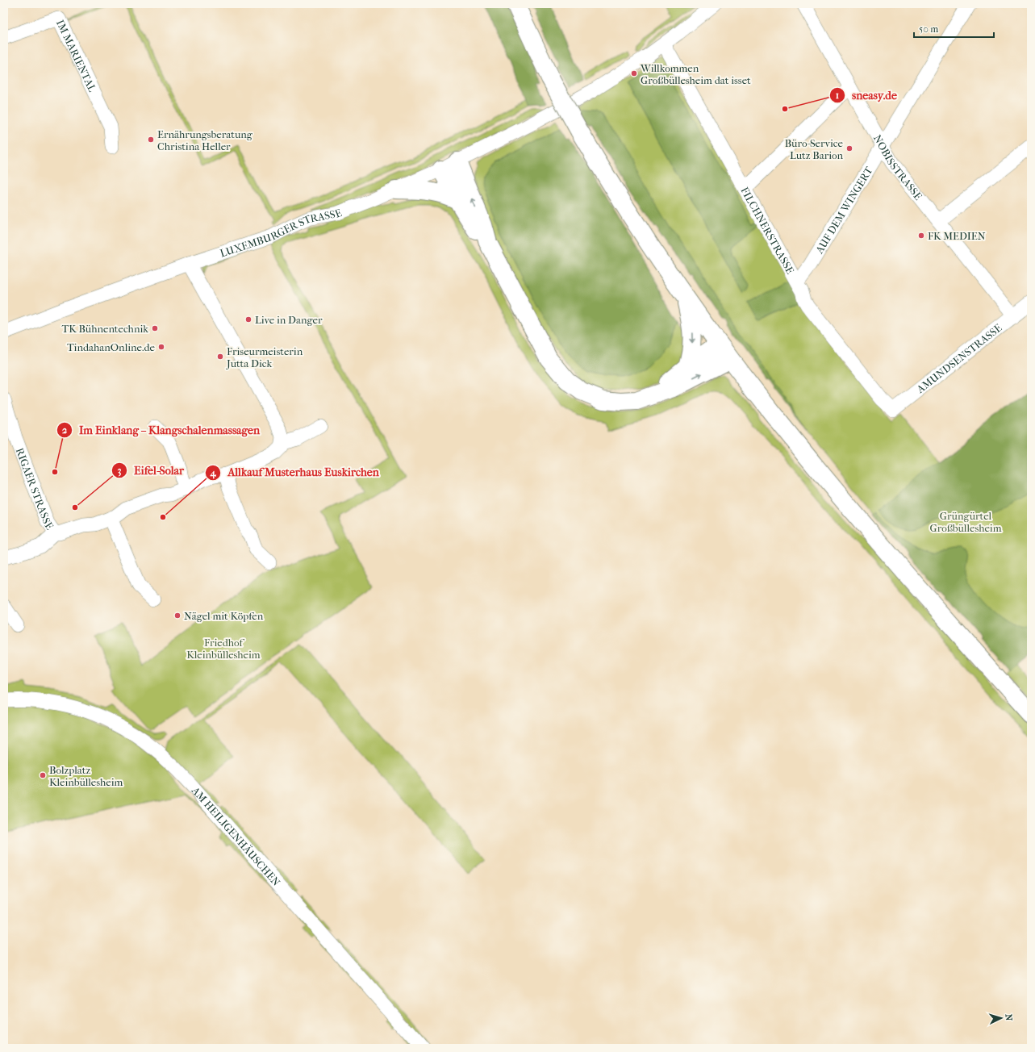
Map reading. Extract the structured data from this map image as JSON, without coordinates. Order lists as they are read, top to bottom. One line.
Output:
{"streets":{"street":["IM MARIENTAL","NOBISSTRASSE","AUF DEM WINGERT","FILCHNERSTRASSE","LUXEMBURGER STRASSE","AMUNDSENSTRASSE","RIGAER STRASSE","AM HEILIGENHÄUSCHEN"]},"crossings":[["NOBISSTRASSE","AUF DEM WINGERT"],["NOBISSTRASSE","AMUNDSENSTRASSE"],["AUF DEM WINGERT","FILCHNERSTRASSE"],["FILCHNERSTRASSE","LUXEMBURGER STRASSE"],["FILCHNERSTRASSE","AMUNDSENSTRASSE"]],"parks":["Grüngürtel Großbüllesheim","Friedhof Kleinbüllesheim"],"places":["Willkommen Großbüllesheim dat isset","sneasy.de","Ernährungsberatung Christina Heller","Büro-Service Lutz Barion","FK MEDIEN","Live in Danger","TK Bühnentechnik","TindahanOnline.de","Friseurmeisterin Jutta Dick","Im Einklang – Klangschalenmassagen","Eifel-Solar","Allkauf Musterhaus Euskirchen","Nägel mit Köpfen","Bolzplatz Kleinbüllesheim"],"scale_bar":"50 m","north":"right"}
